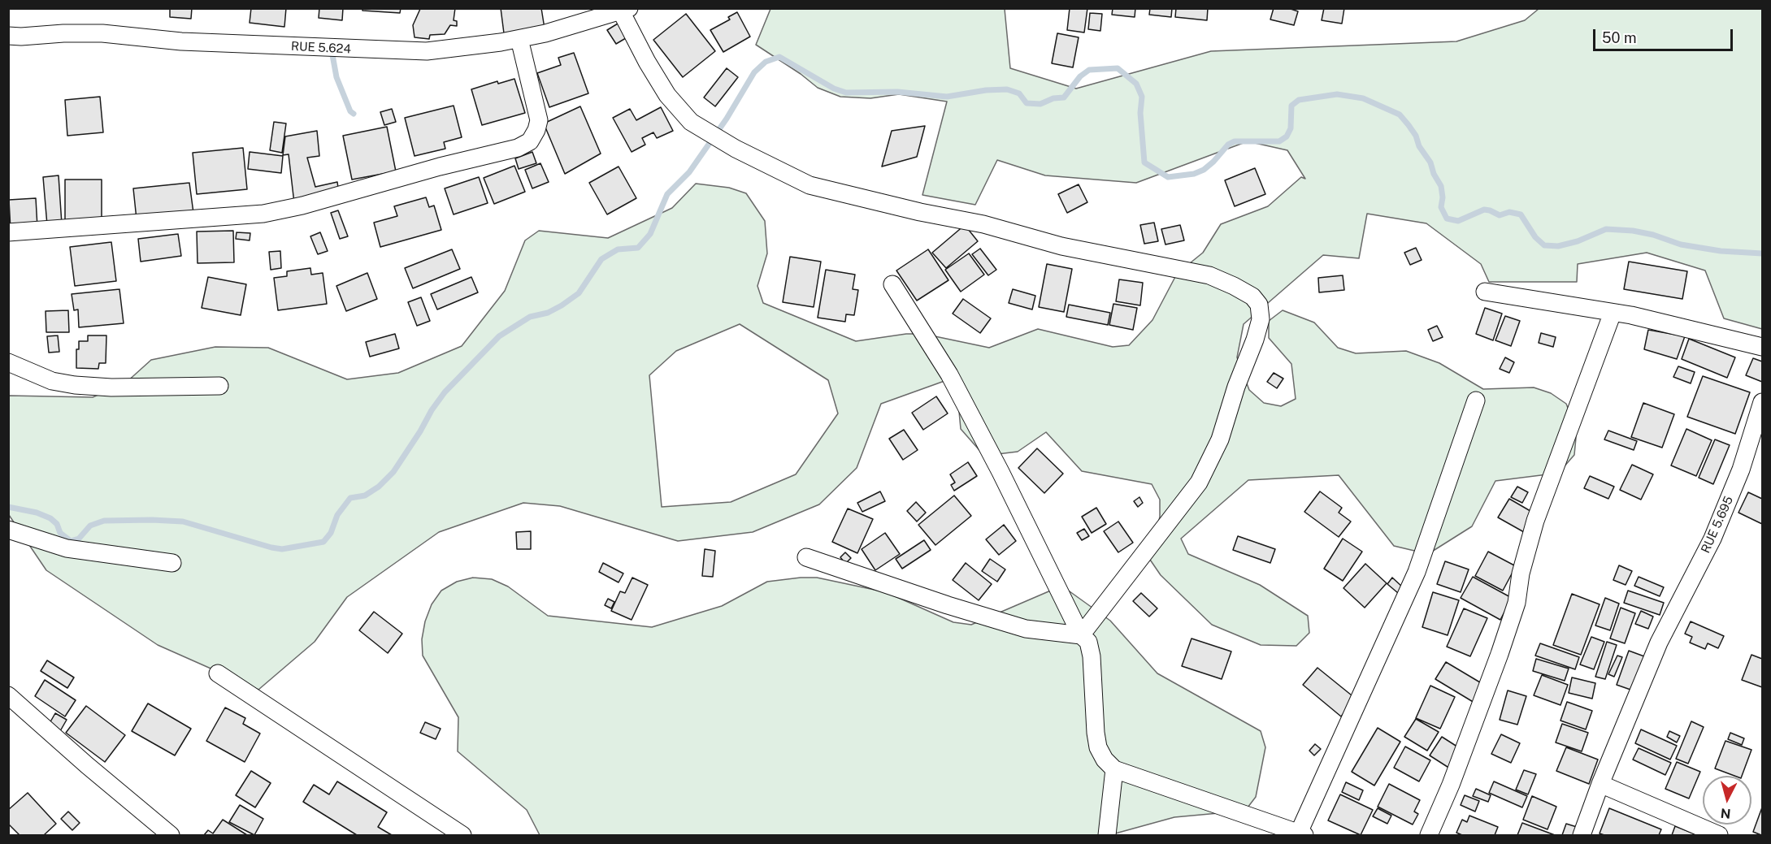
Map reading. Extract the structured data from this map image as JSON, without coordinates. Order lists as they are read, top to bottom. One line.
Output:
{"streets":{"street":["RUE 5.624","RUE 5.695"]},"scale_bar":"50 m","north":"bottom"}
